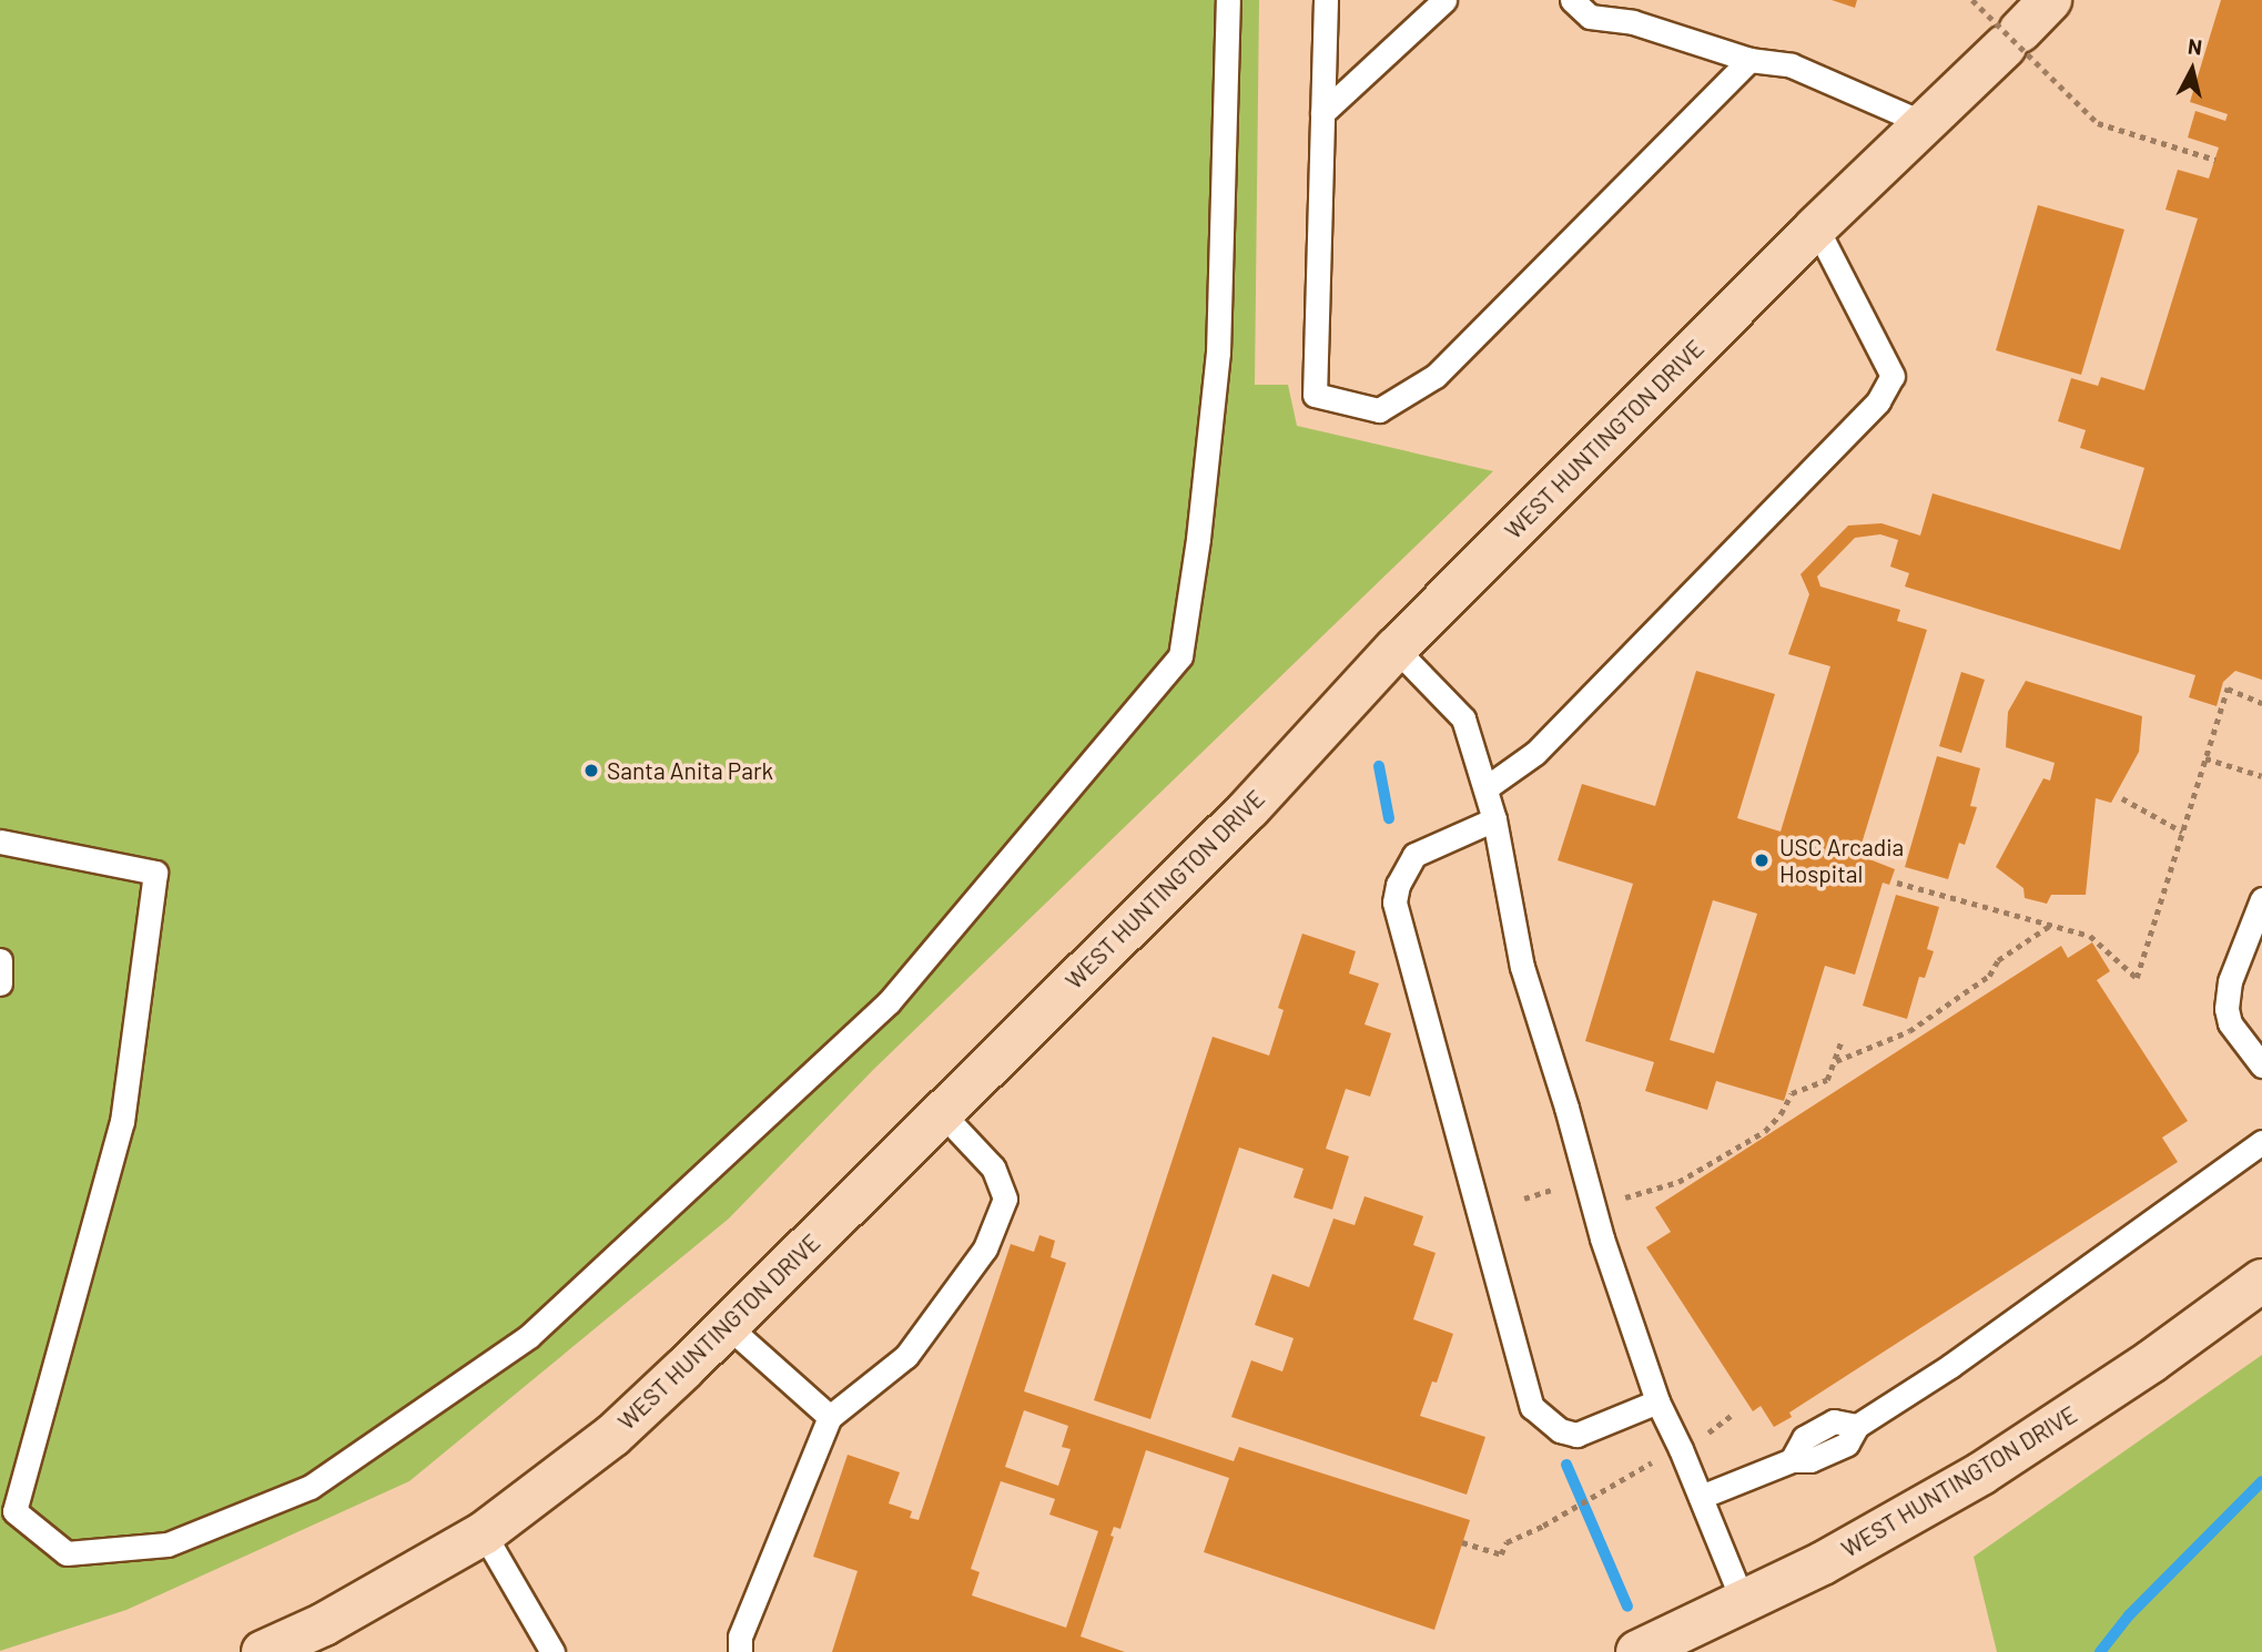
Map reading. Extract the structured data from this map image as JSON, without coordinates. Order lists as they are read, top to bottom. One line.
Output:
{"streets":{"main road":["WEST HUNTINGTON DRIVE"]},"places":["Santa Anita Park","USC Arcadia Hospital"],"north":"top"}
